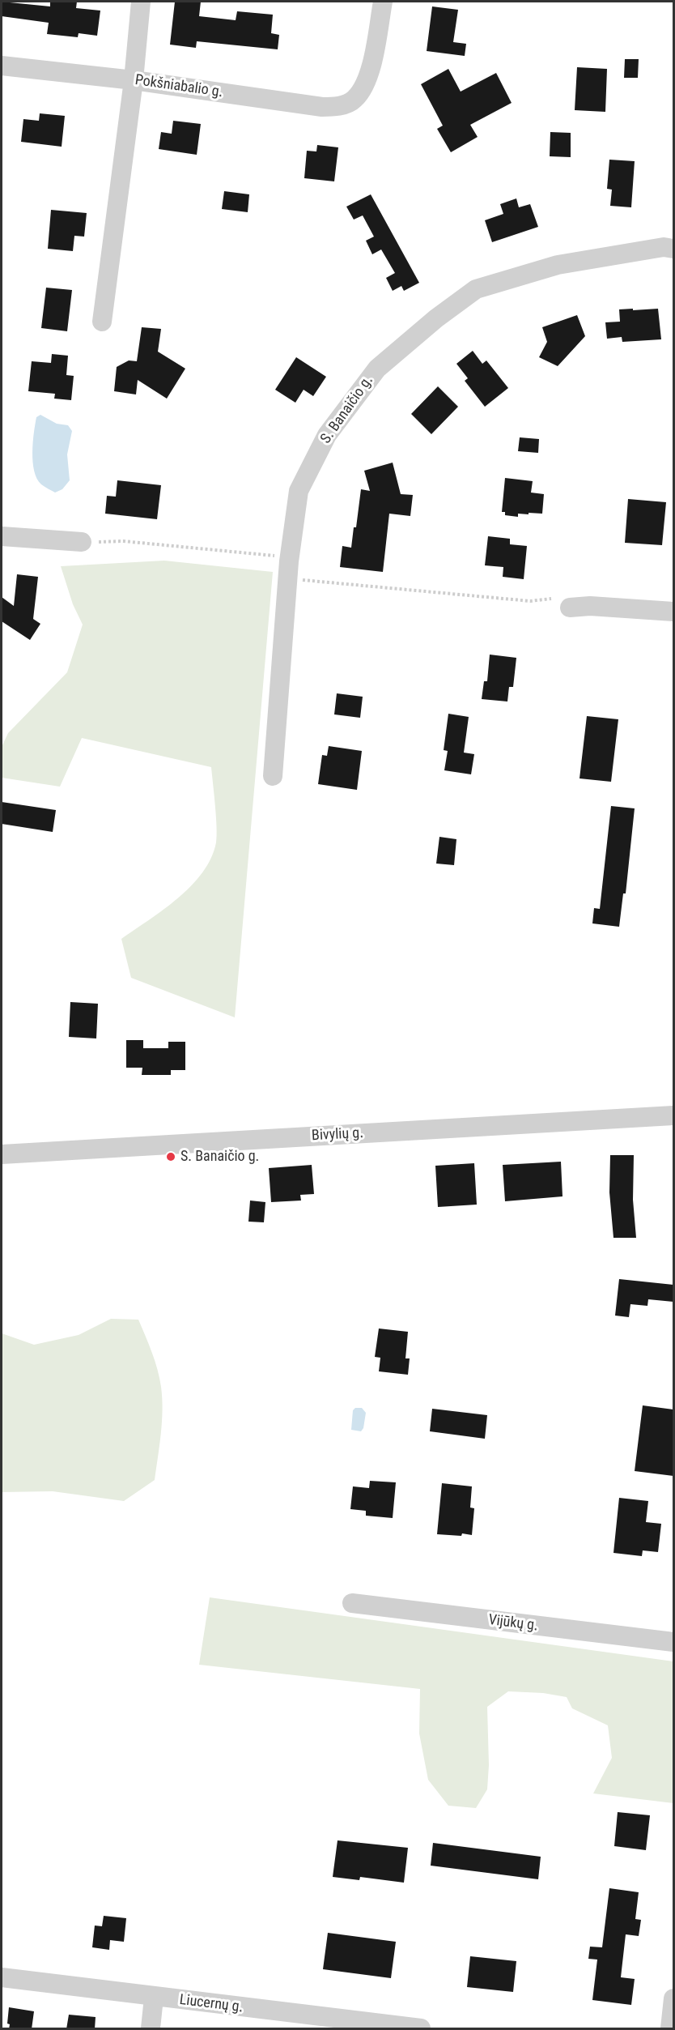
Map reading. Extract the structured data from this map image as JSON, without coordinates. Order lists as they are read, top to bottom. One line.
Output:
{"streets":{"street":["Pokšniabalio g.","S. Banaičio g.","Bivylių g.","Vijūkų g.","Liucernų g."]},"places":["S. Banaičio g."]}
